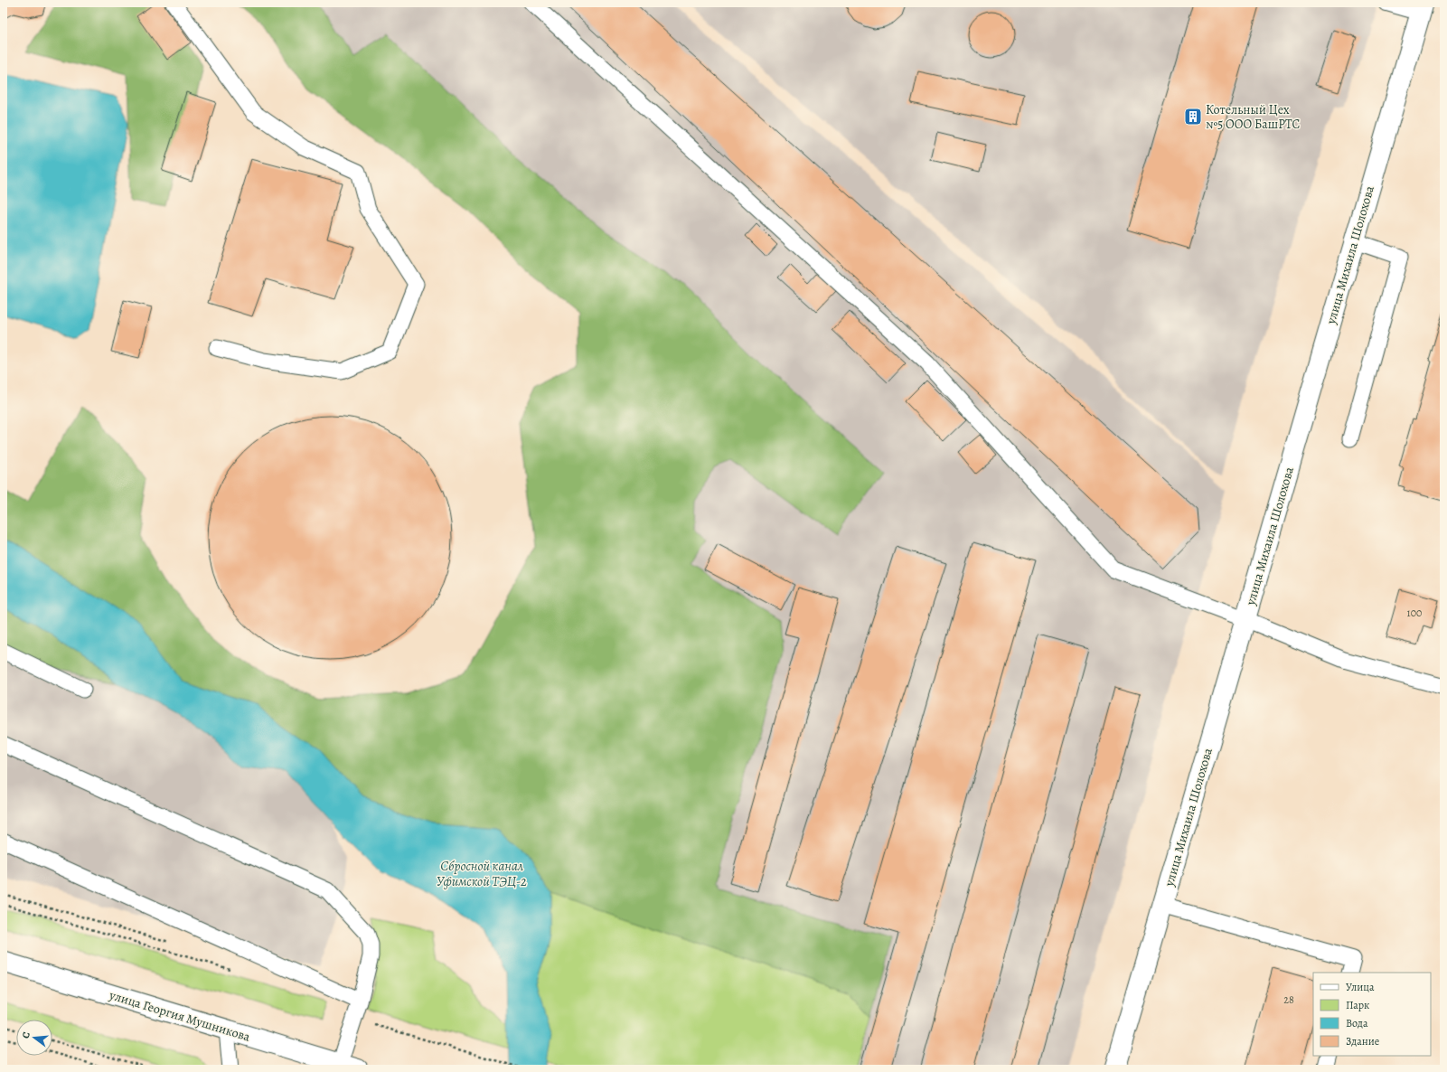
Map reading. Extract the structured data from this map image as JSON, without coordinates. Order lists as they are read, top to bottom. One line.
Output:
{"streets":{"street":["улица Михаила Шолохова","улица Георгия Мушникова"]},"water":["Сбросной канал Уфимской ТЭЦ-2"],"places":{"building":["Котельный Цех №5 ООО БашРТС"]},"house_numbers":["100","28"],"legend":["Улица","Парк","Вода","Здание"],"north":"left"}
